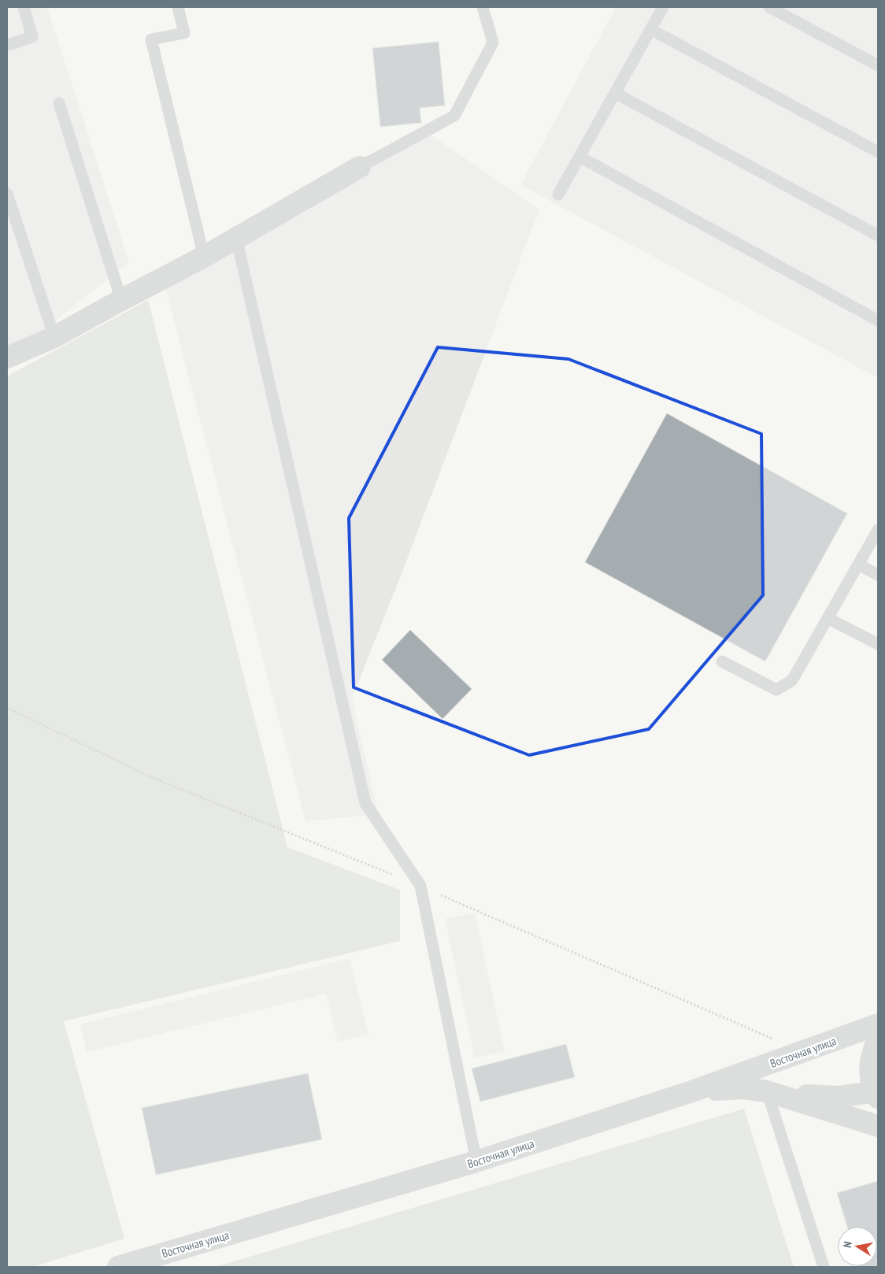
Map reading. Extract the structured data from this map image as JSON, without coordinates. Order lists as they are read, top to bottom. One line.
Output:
{"streets":{"street":["Восточная улица"]},"north":"left"}
